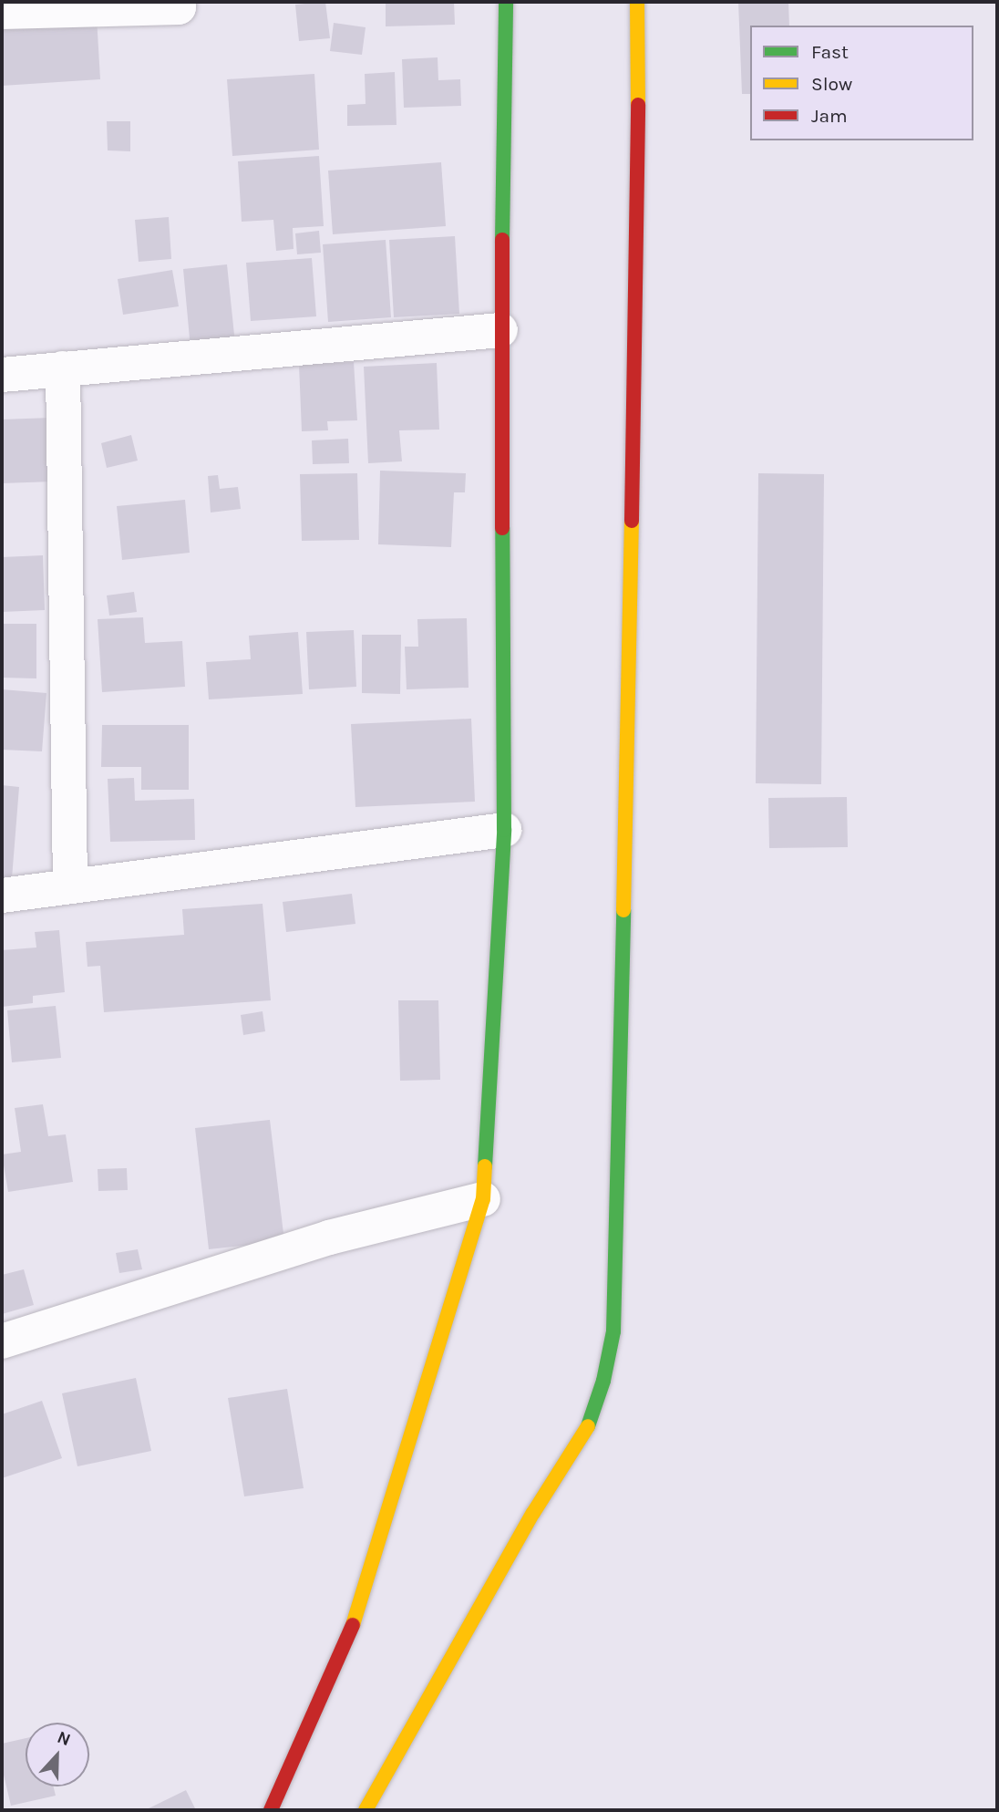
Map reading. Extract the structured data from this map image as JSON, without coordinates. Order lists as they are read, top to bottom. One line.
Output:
{"legend":["Fast","Slow","Jam"],"north":"top"}
